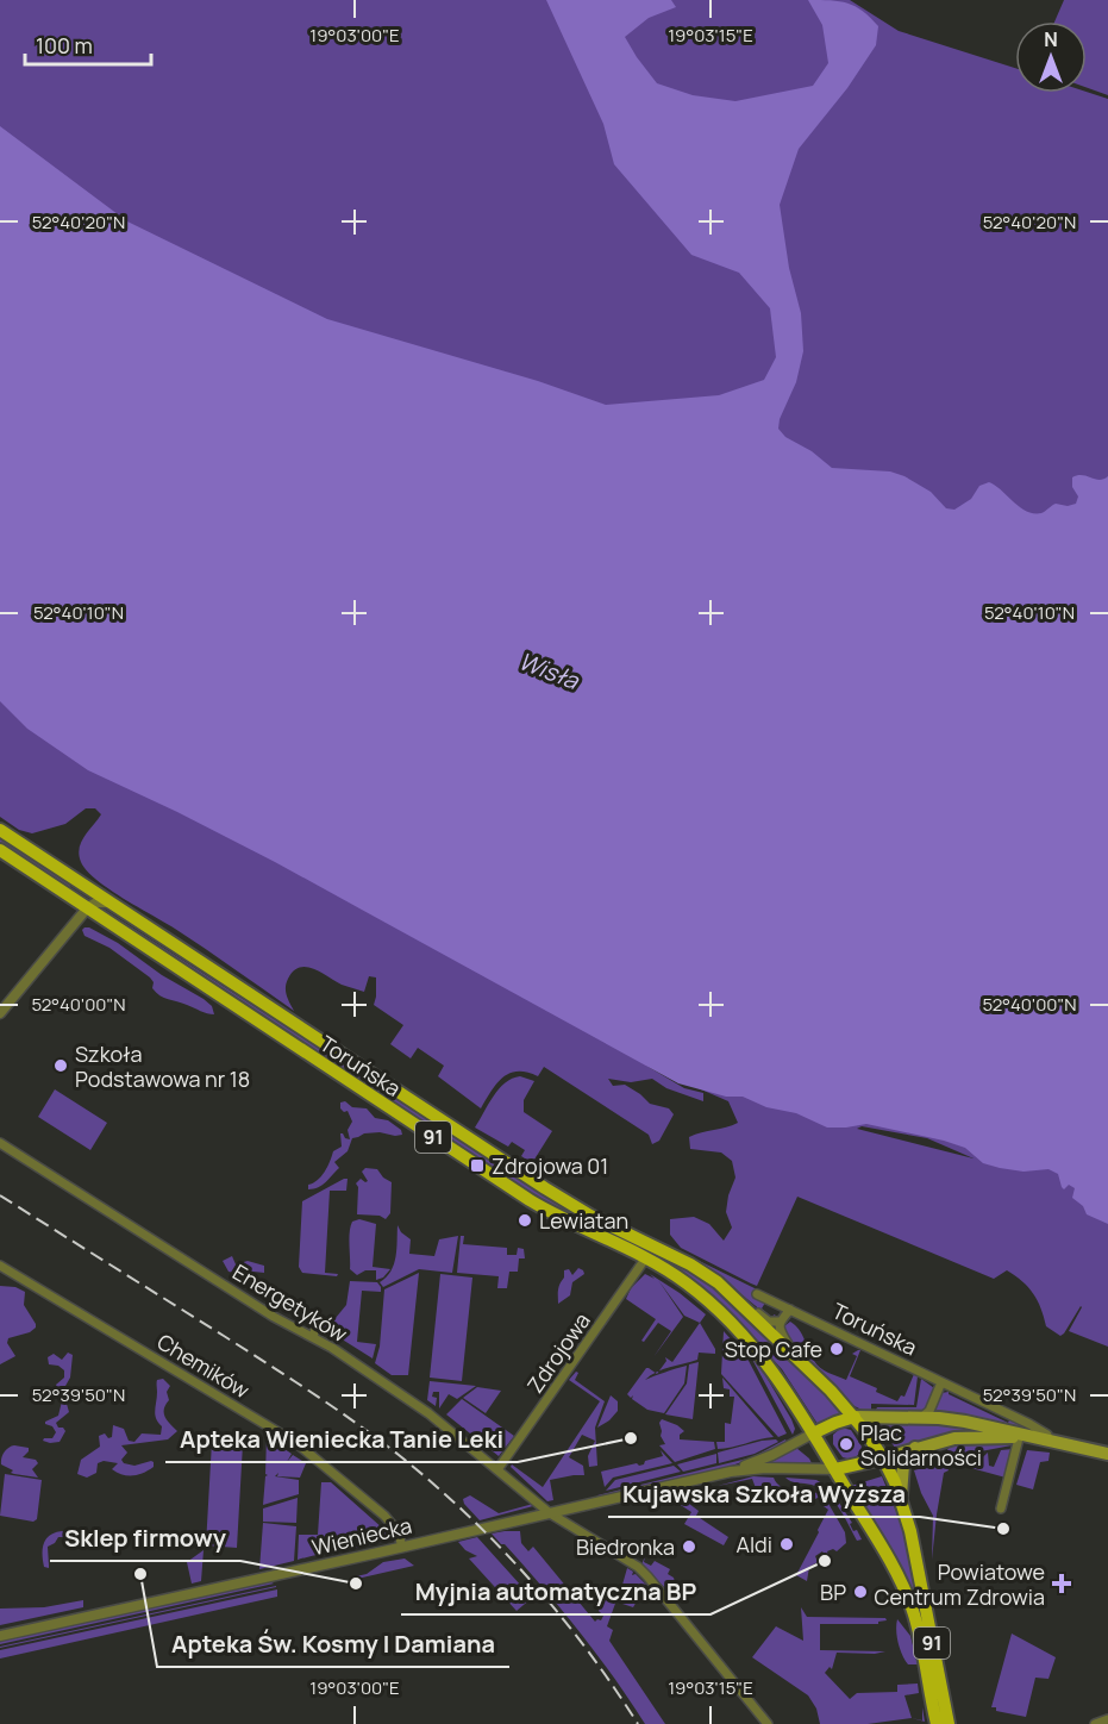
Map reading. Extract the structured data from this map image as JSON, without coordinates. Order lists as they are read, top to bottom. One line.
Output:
{"streets":{"main road":["Toruńska","91"],"street":["Energetyków","Zdrojowa","Chemików","Wieniecka"]},"crossings":[["Toruńska","91"],["Toruńska","Zdrojowa"],["Toruńska","Wieniecka"],["91","Wieniecka"],["Energetyków","Zdrojowa"],["Energetyków","Wieniecka"],["Chemików","Wieniecka"]],"water":["Wisła"],"places":{"other":["Szkoła Podstawowa nr 18","Lewiatan","Stop Cafe","Apteka Wieniecka Tanie Leki","Plac Solidarności","Kujawska Szkoła Wyższa","Aldi","Biedronka","Myjnia automatyczna BP","Apteka Św. Kosmy I Damiana","Sklep firmowy","BP"],"transit":["Zdrojowa 01"],"health":["Powiatowe Centrum Zdrowia"]},"scale_bar":"100 m","north":"top","coordinates":["19°03'00\"E","19°03'15\"E","52°40'20\"N","52°40'10\"N","52°40'00\"N","52°39'50\"N"]}
